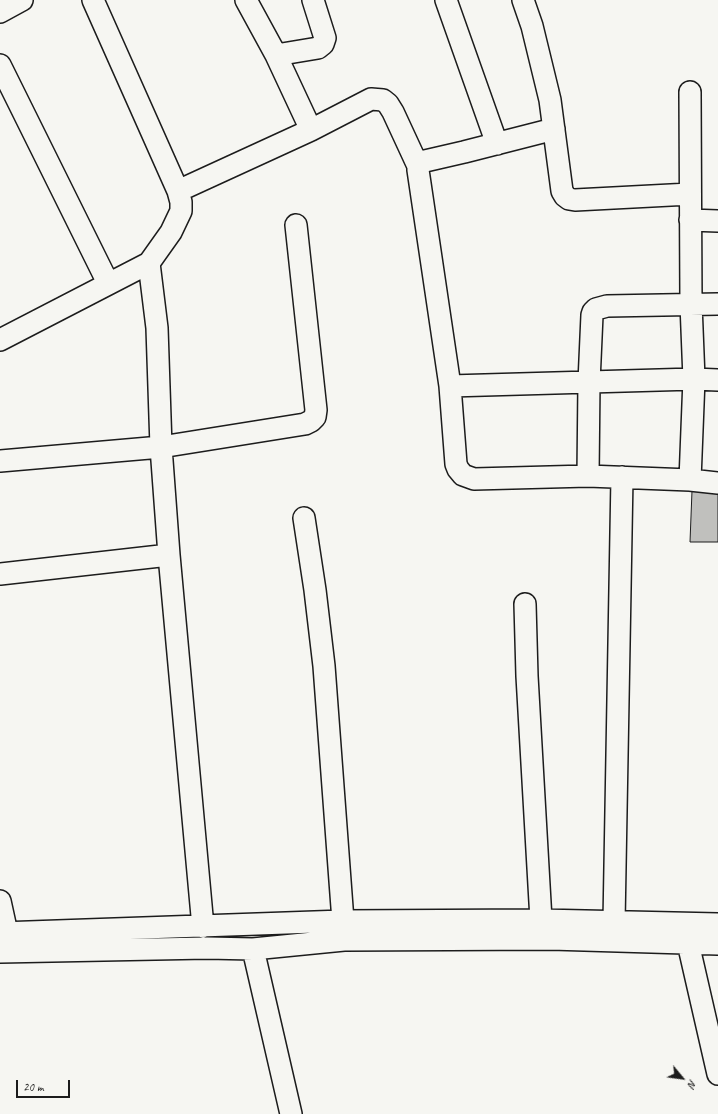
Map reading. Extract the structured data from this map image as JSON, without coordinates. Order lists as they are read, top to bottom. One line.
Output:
{"scale_bar":"20 m","north":"bottom right"}
